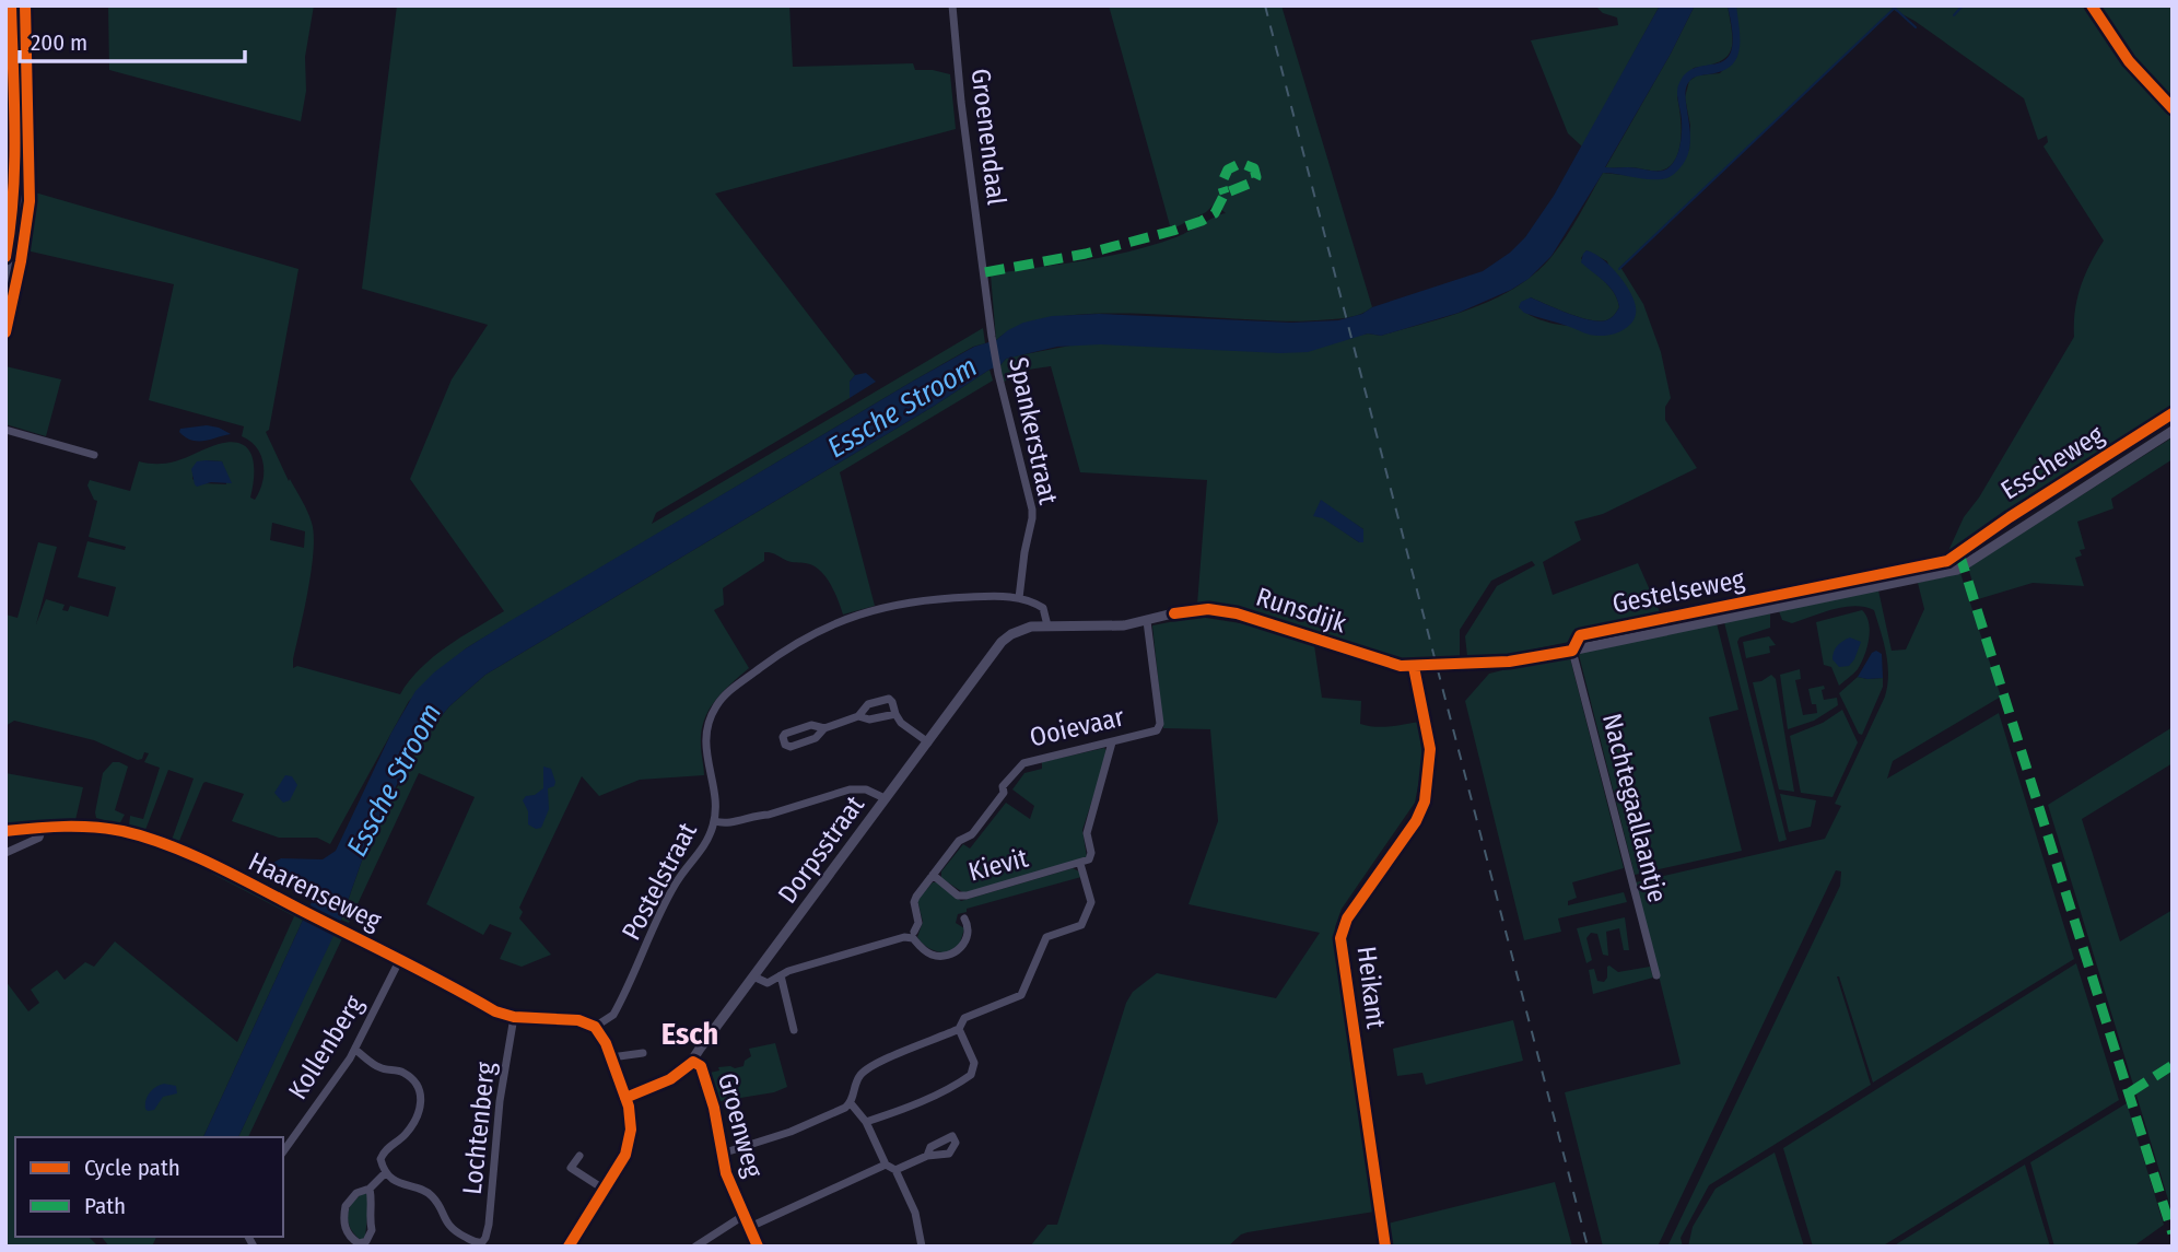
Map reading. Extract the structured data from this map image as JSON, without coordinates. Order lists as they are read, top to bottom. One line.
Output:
{"streets":{"street":["Groenendaal","Spankerstraat","Esscheweg","Gestelseweg","Runsdijk","Ooievaar","Nachtegaallaantje","Dorpsstraat","Kievit","Postelstraat","Haarenseweg","Heikant","Kollenberg","Groenweg","Lochtenberg"]},"crossings":[["Groenendaal","Spankerstraat"],["Spankerstraat","Postelstraat"],["Esscheweg","Gestelseweg"],["Gestelseweg","Runsdijk"],["Gestelseweg","Nachtegaallaantje"],["Gestelseweg","Heikant"],["Runsdijk","Ooievaar"],["Runsdijk","Dorpsstraat"],["Runsdijk","Heikant"],["Ooievaar","Kievit"],["Dorpsstraat","Groenweg"],["Postelstraat","Haarenseweg"],["Haarenseweg","Kollenberg"],["Haarenseweg","Lochtenberg"]],"districts":["Esch"],"water":["Essche Stroom"],"legend":["Cycle path","Path"],"scale_bar":"200 m"}
